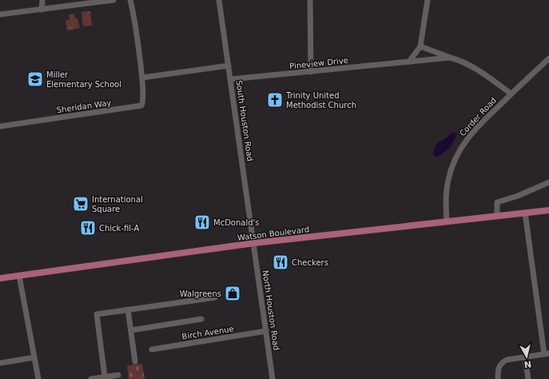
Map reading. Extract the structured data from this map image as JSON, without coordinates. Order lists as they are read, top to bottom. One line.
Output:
{"streets":{"main road":["Watson Boulevard"],"street":["Pineview Drive","Sheridan Way","Corder Road","South Houston Road","North Houston Road","Birch Avenue"]},"crossings":[["Pineview Drive","South Houston Road"],["Corder Road","Watson Boulevard"],["South Houston Road","Watson Boulevard"],["South Houston Road","North Houston Road"],["Watson Boulevard","North Houston Road"],["North Houston Road","Birch Avenue"]],"places":{"school or university":["Miller Elementary School"],"church":["Trinity United Methodist Church"],"supermarket":["International Square"],"restaurant":["McDonald's","Chick-fil-A","Checkers"],"shop":["Walgreens"]},"north":"bottom"}
